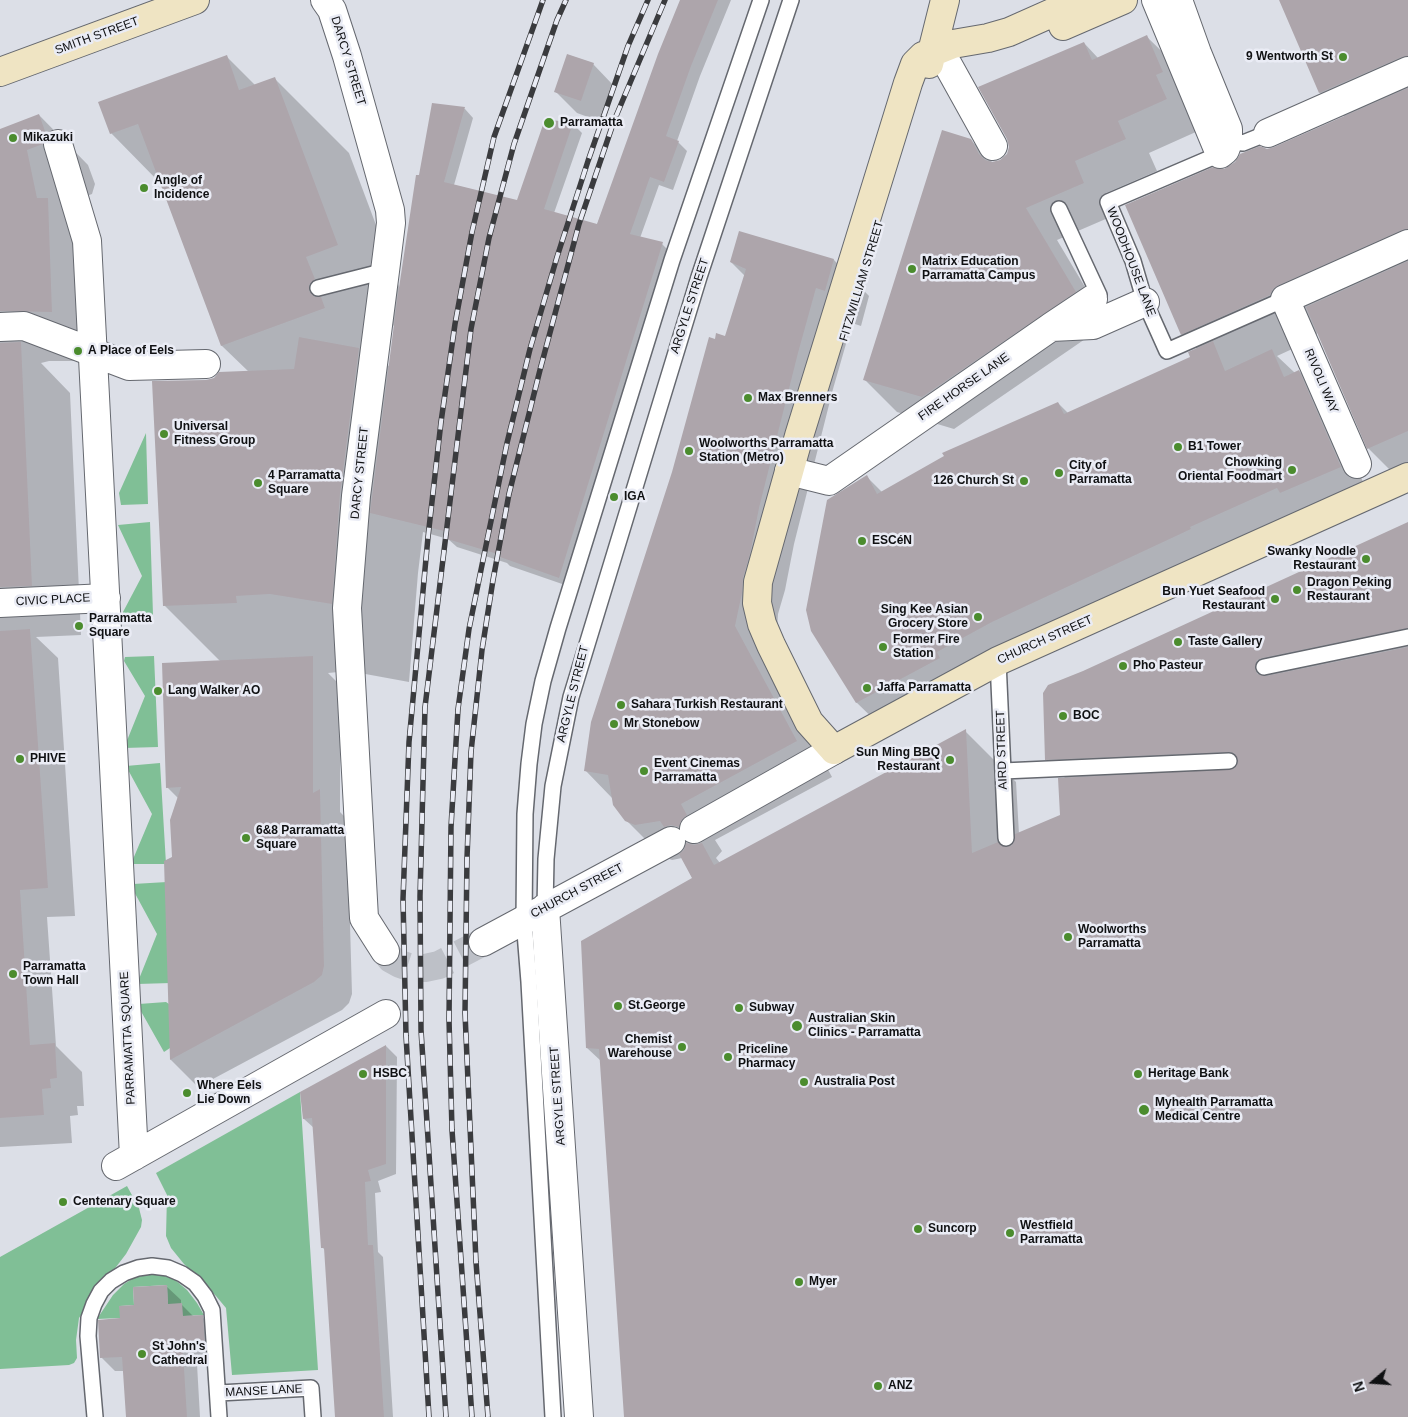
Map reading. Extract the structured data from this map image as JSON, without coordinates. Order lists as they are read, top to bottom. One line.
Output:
{"streets":{"street":["SMITH STREET","DARCY STREET","FITZWILLIAM STREET","ARGYLE STREET","RIVOLI WAY","FIRE HORSE LANE","CIVIC PLACE","CHURCH STREET","PARRAMATTA SQUARE"],"lane":["WOODHOUSE LANE","AIRD STREET","MANSE LANE"]},"crossings":[["WOODHOUSE LANE","RIVOLI WAY"],["FITZWILLIAM STREET","FIRE HORSE LANE"],["FITZWILLIAM STREET","CHURCH STREET"],["ARGYLE STREET","CHURCH STREET"],["CIVIC PLACE","PARRAMATTA SQUARE"],["CHURCH STREET","AIRD STREET"]],"places":["9 Wentworth St","Parramatta","Mikazuki","Angle of Incidence","Matrix Education Parramatta Campus","A Place of Eels","Max Brenners","Universal Fitness Group","B1 Tower","Woolworths Parramatta Station (Metro)","Chowking Oriental Foodmart","City of Parramatta","126 Church St","4 Parramatta Square","IGA","ESCéN","Swanky Noodle Restaurant","Dragon Peking Restaurant","Bun Yuet Seafood Restaurant","Sing Kee Asian Grocery Store","Parramatta Square","Taste Gallery","Former Fire Station","Pho Pasteur","Jaffa Parramatta","Lang Walker AO","Sahara Turkish Restaurant","BOC","Mr Stonebow","PHIVE","Sun Ming BBQ Restaurant","Event Cinemas Parramatta","6&8 Parramatta Square","Woolworths Parramatta","Parramatta Town Hall","St.George","Subway","Australian Skin Clinics - Parramatta","Chemist Warehouse","Priceline Pharmacy","HSBC","Heritage Bank","Australia Post","Where Eels Lie Down","Myhealth Parramatta Medical Centre","Centenary Square","Suncorp","Westfield Parramatta","Myer","St John's Cathedral","ANZ"],"north":"left"}
